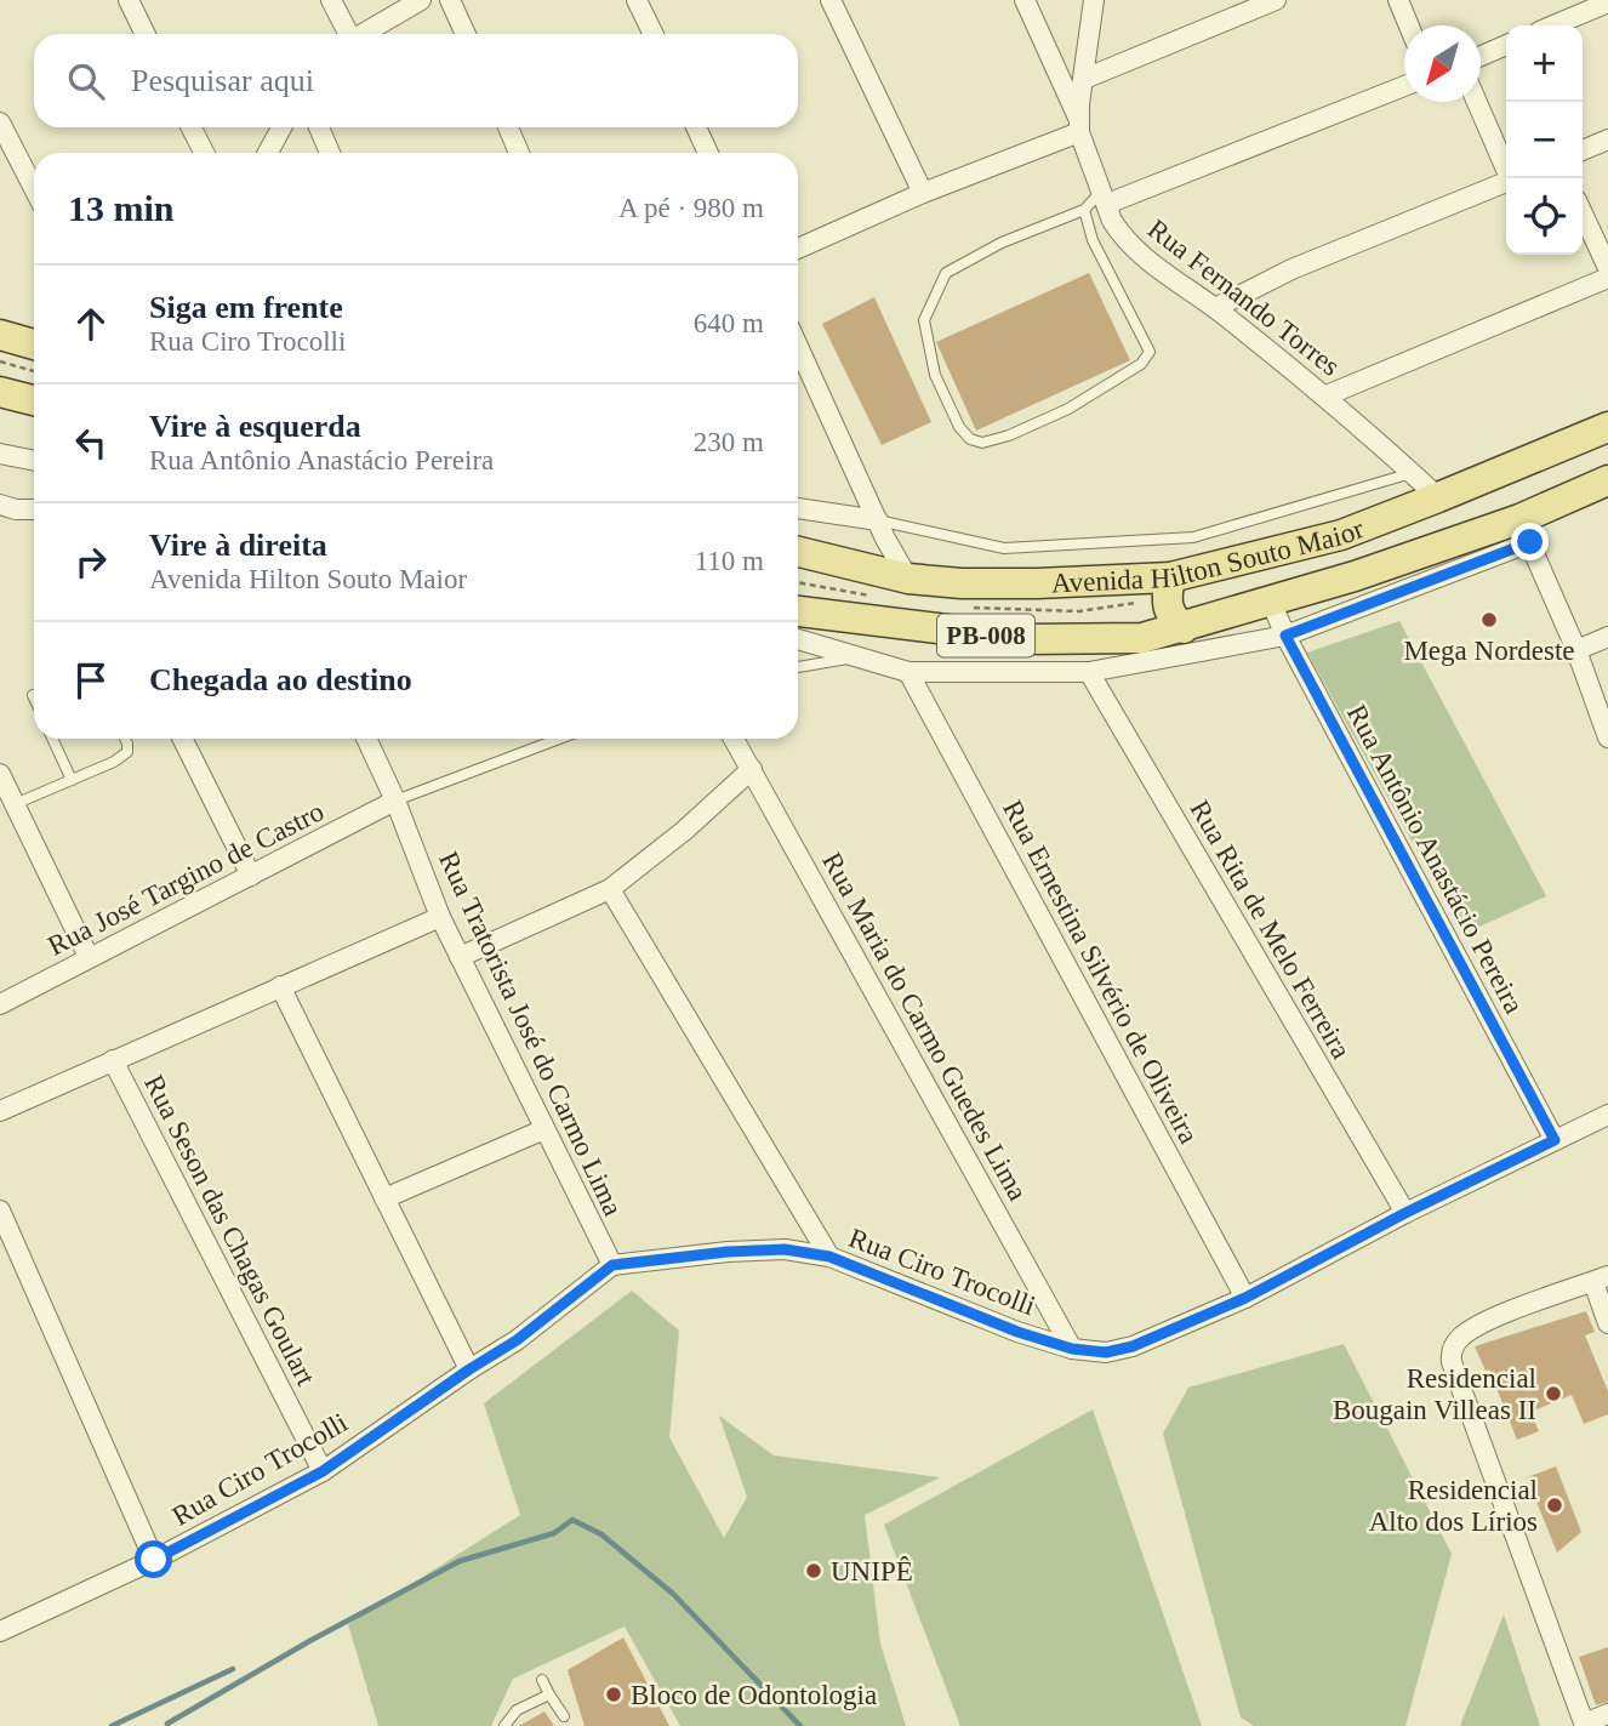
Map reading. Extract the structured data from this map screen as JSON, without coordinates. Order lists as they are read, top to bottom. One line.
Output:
{"streets":{"main road":["Avenida Hilton Souto Maior","PB-008"],"street":["Rua Fernando Torres","Rua Antônio Anastácio Pereira","Rua José Targino de Castro","Rua Rita de Melo Ferreira","Rua Ernestina Silvério de Oliveira","Rua Maria do Carmo Guedes Lima","Rua Tratorista José do Carmo Lima","Rua Seson das Chagas Goulart","Rua Ciro Trocolli"]},"crossings":[["Rua Fernando Torres","Avenida Hilton Souto Maior"],["Avenida Hilton Souto Maior","Rua Antônio Anastácio Pereira"],["Avenida Hilton Souto Maior","Rua Rita de Melo Ferreira"],["Avenida Hilton Souto Maior","Rua Ernestina Silvério de Oliveira"],["Rua Antônio Anastácio Pereira","Rua Ciro Trocolli"],["Rua José Targino de Castro","Rua Tratorista José do Carmo Lima"],["Rua Rita de Melo Ferreira","Rua Ciro Trocolli"],["Rua Ernestina Silvério de Oliveira","Rua Ciro Trocolli"],["Rua Maria do Carmo Guedes Lima","Rua Ciro Trocolli"],["Rua Tratorista José do Carmo Lima","Rua Ciro Trocolli"],["Rua Seson das Chagas Goulart","Rua Ciro Trocolli"]],"places":["Mega Nordeste","Residencial Bougain Villeas II","Residencial Alto dos Lírios","UNIPÊ","Bloco de Odontologia"],"north":"bottom left","page":{"map_buttons":["+","−"],"search":"Pesquisar aqui","heading":["13 min","A pé · 980 m"],"list":[["Siga em frente","Rua Ciro Trocolli","640 m"],["Vire à esquerda","Rua Antônio Anastácio Pereira","230 m"],["Vire à direita","Avenida Hilton Souto Maior","110 m"],"Chegada ao destino"]}}
